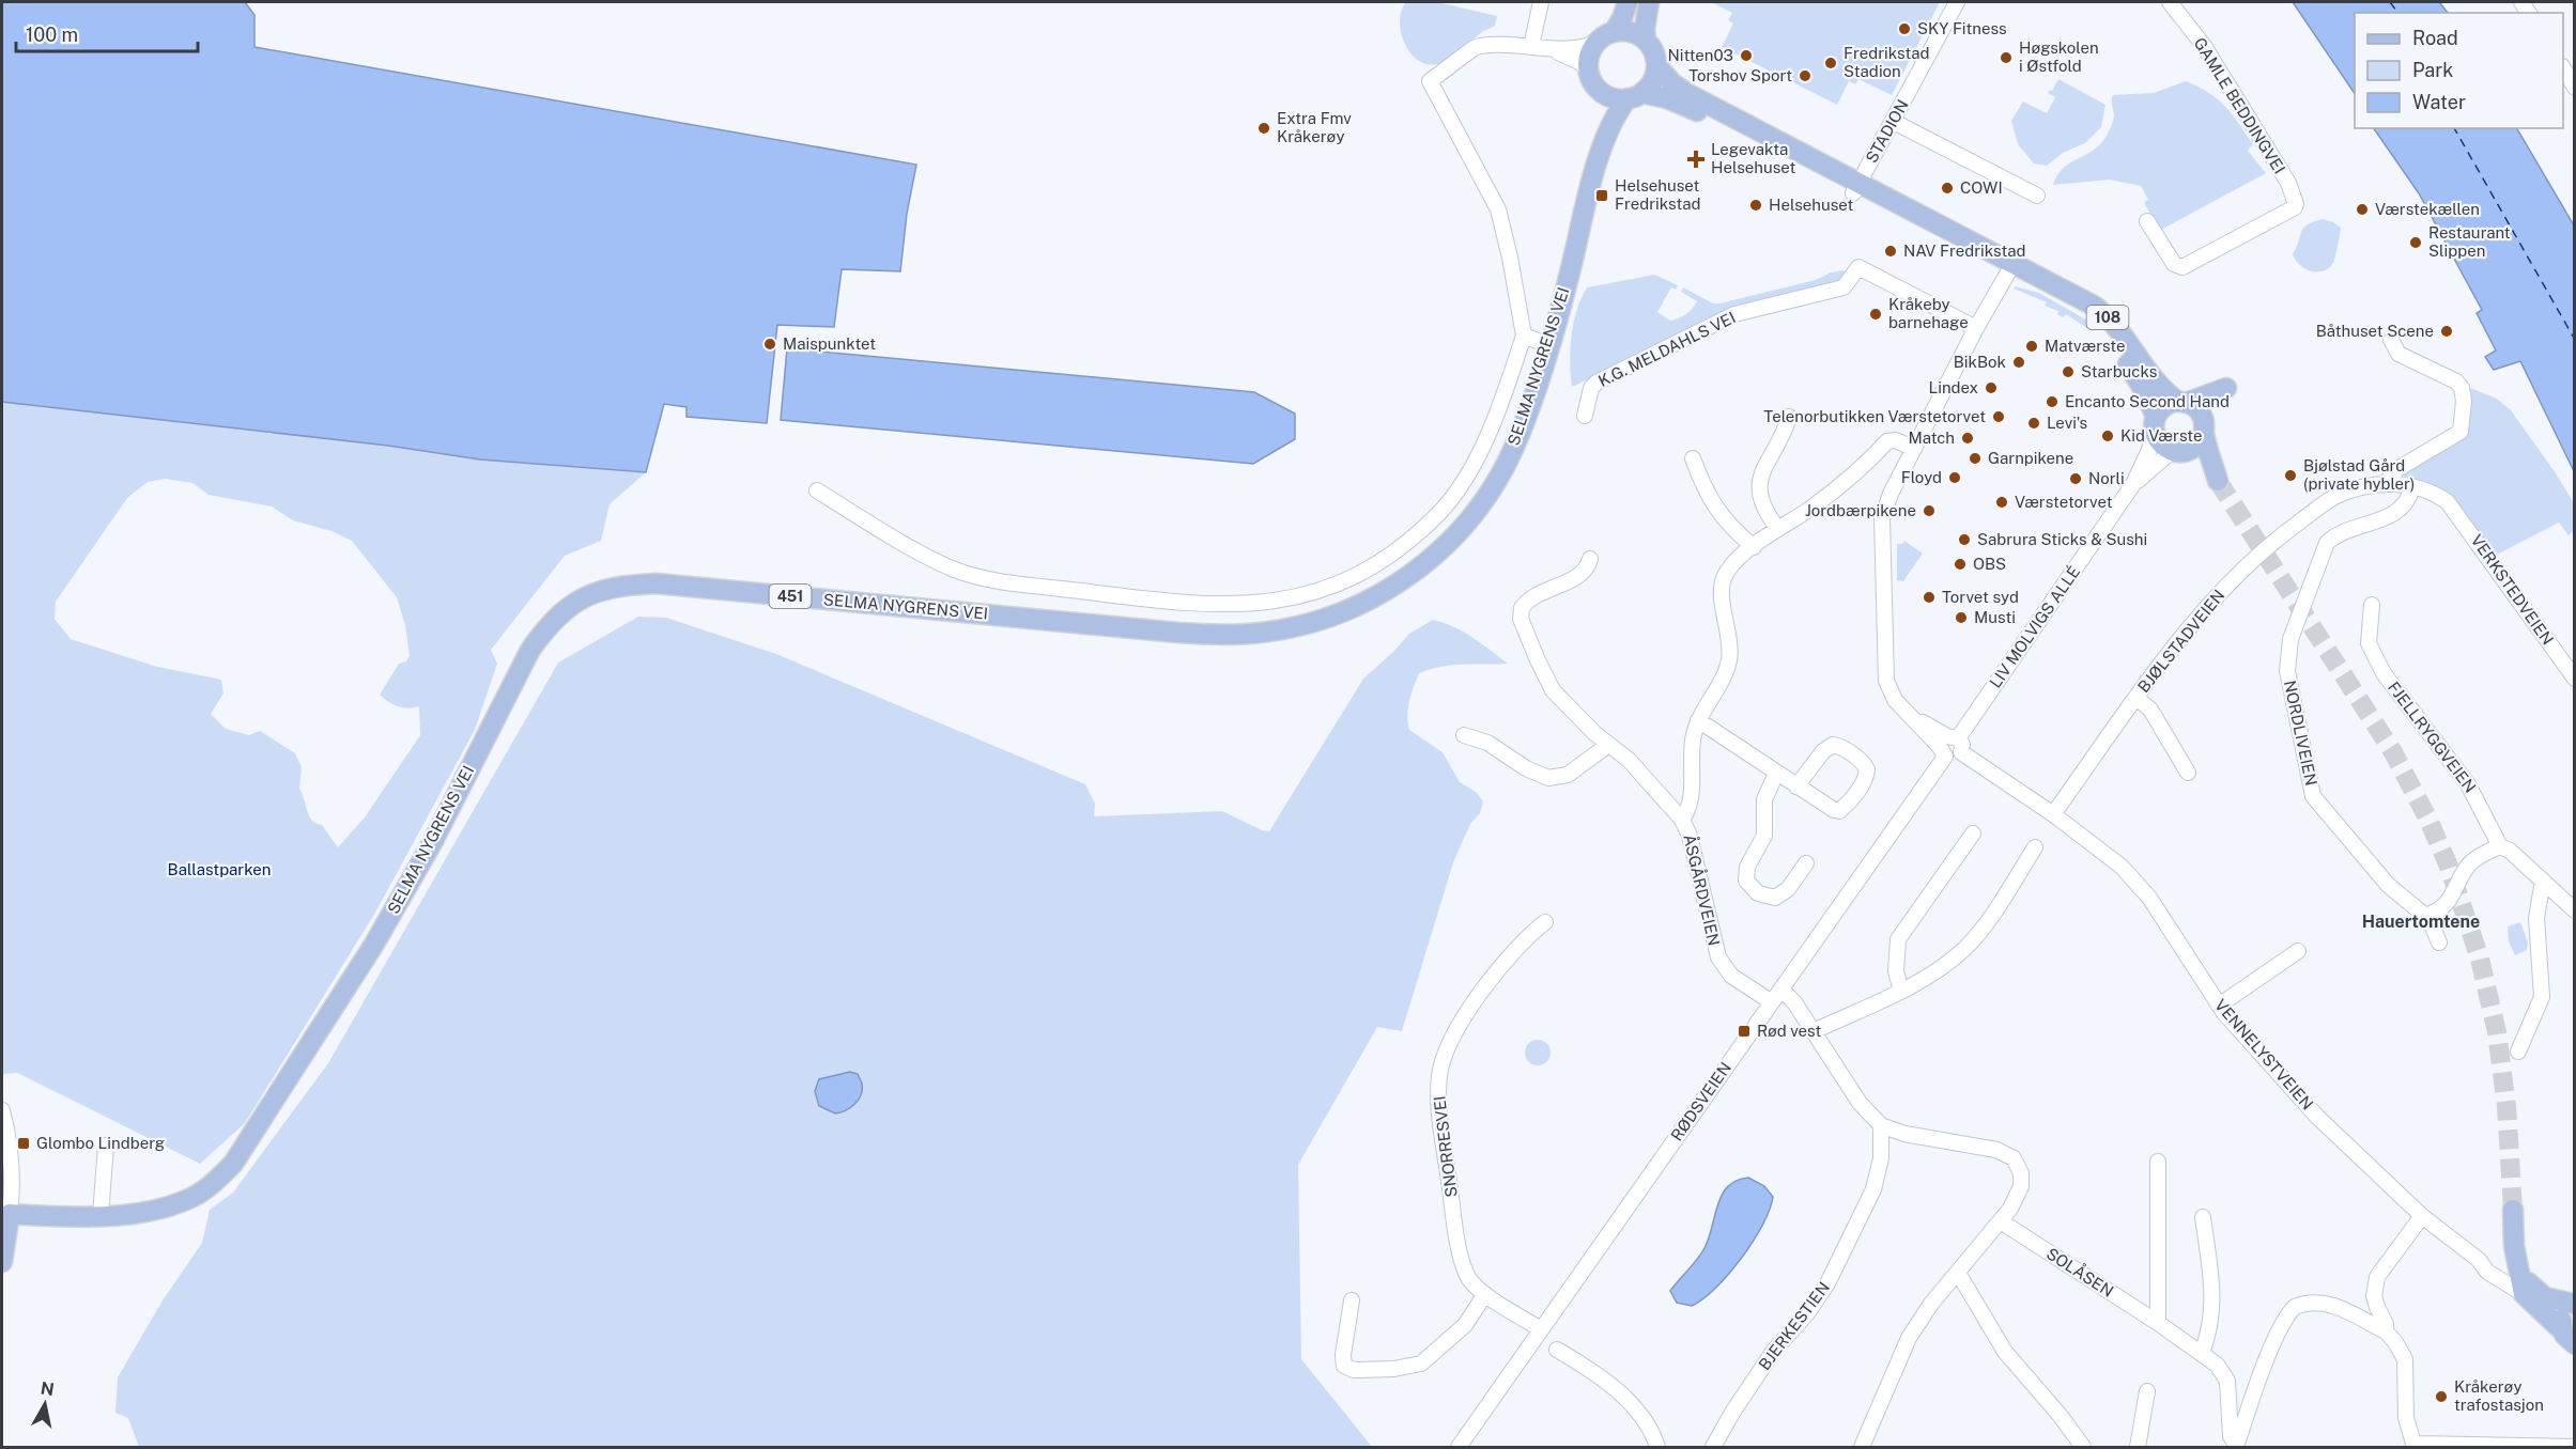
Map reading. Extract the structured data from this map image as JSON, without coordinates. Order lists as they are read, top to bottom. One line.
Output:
{"streets":{"main road":["108","SELMA NYGRENS VEI","451"],"street":["GAMLE BEDDINGVEI","STADION","K.G. MELDAHLS VEI","VERKSTEDVEIEN","LIV MOLVIGS ALLÉ","BJØLSTADVEIEN","NORDLIVEIEN","FJELLRYGGVEIEN","ÅSGÅRDVEIEN","VENNELYSTVEIEN","RØDSVEIEN","SNORRESVEI","SOLÅSEN","BJERKESTIEN"]},"crossings":[["STADION","108"],["108","SELMA NYGRENS VEI"],["108","LIV MOLVIGS ALLÉ"],["VERKSTEDVEIEN","BJØLSTADVEIEN"],["LIV MOLVIGS ALLÉ","VENNELYSTVEIEN"],["LIV MOLVIGS ALLÉ","RØDSVEIEN"],["BJØLSTADVEIEN","NORDLIVEIEN"],["BJØLSTADVEIEN","VENNELYSTVEIEN"],["ÅSGÅRDVEIEN","VENNELYSTVEIEN"],["ÅSGÅRDVEIEN","RØDSVEIEN"],["ÅSGÅRDVEIEN","BJERKESTIEN"],["VENNELYSTVEIEN","RØDSVEIEN"],["RØDSVEIEN","SNORRESVEI"]],"districts":["Hauertomtene"],"parks":["Ballastparken"],"places":{"other":["SKY Fitness","Nitten03","Høgskolen i Østfold","Fredrikstad Stadion","Torshov Sport","Extra Fmv Kråkerøy","COWI","Helsehuset","Værstekællen","Restaurant Slippen","NAV Fredrikstad","Kråkeby barnehage","Båthuset Scene","Maispunktet","Matværste","BikBok","Starbucks","Lindex","Encanto Second Hand","Telenorbutikken Værstetorvet","Levi's","Kid Værste","Match","Garnpikene","Bjølstad Gård (private hybler)","Floyd","Norli","Værstetorvet","Jordbærpikene","Sabrura Sticks & Sushi","OBS","Torvet syd","Musti","Kråkerøy trafostasjon"],"health":["Legevakta Helsehuset"],"transit":["Helsehuset Fredrikstad","Rød vest","Glombo Lindberg"]},"legend":["Road","Park","Water"],"scale_bar":"100 m","north":"top"}
